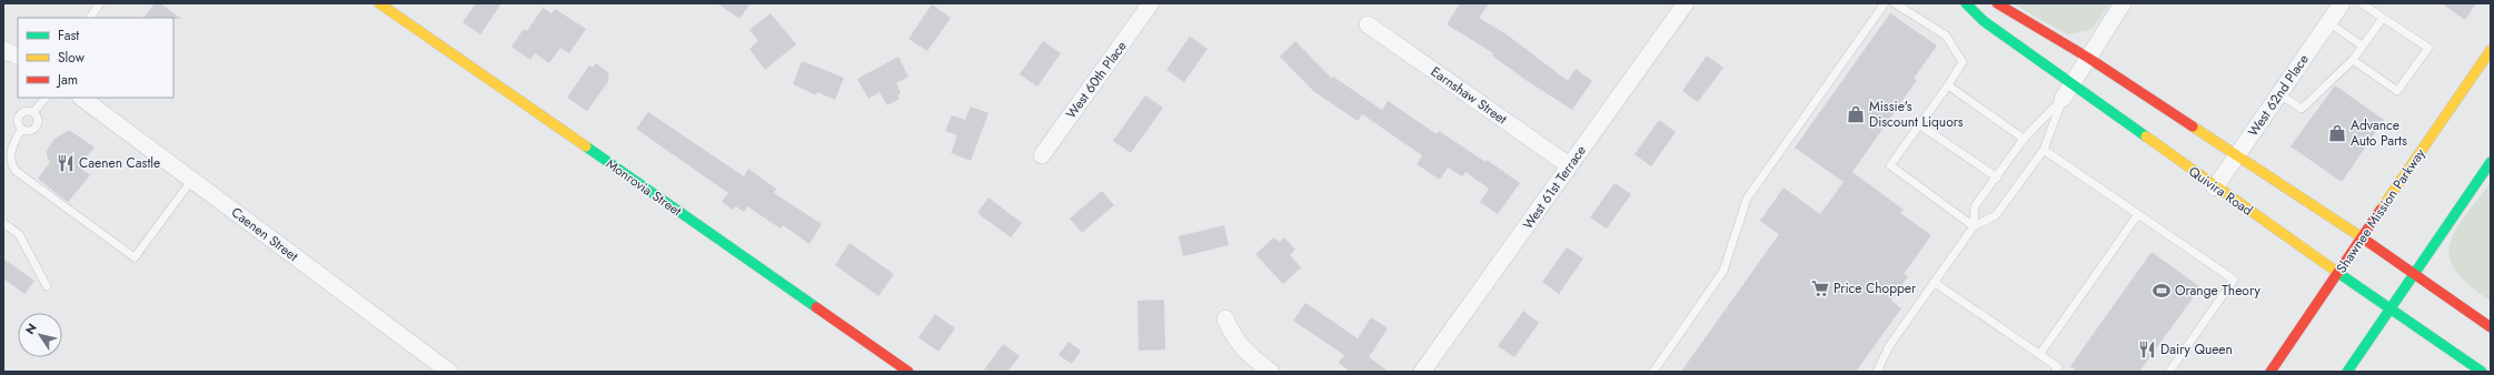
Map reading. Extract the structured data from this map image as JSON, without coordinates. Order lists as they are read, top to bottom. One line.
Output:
{"streets":{"main road":["Monrovia Street","Quivira Road","Shawnee Mission Parkway"],"street":["West 60th Place","Earnshaw Street","West 62nd Place","West 61st Terrace","Caenen Street"]},"crossings":[["Earnshaw Street","West 61st Terrace"],["West 62nd Place","Quivira Road"],["Quivira Road","Shawnee Mission Parkway"]],"places":{"shop":["Missie's Discount Liquors","Advance Auto Parts"],"restaurant":["Caenen Castle","Dairy Queen"],"supermarket":["Price Chopper"],"sports":["Orange Theory"]},"legend":["Fast","Slow","Jam"],"north":"top left"}
